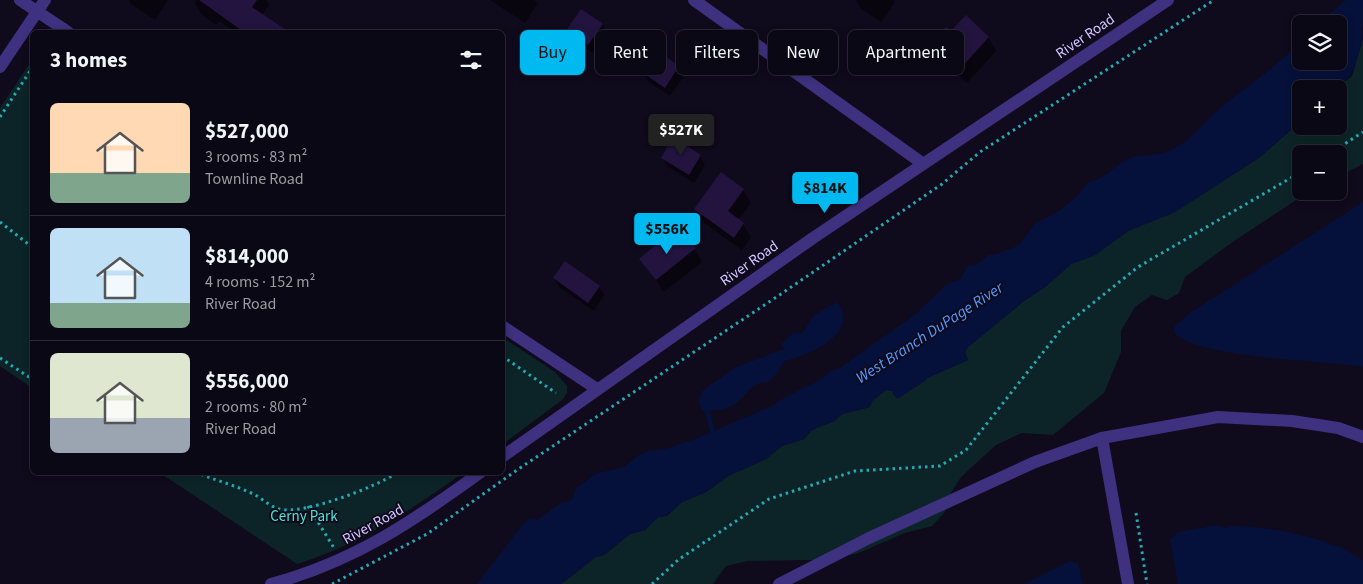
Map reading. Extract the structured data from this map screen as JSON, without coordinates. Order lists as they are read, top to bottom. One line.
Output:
{"streets":{"street":["River Road"]},"water":["West Branch DuPage River"],"parks":["Cerny Park"],"page":{"map_buttons":["+","−"],"chip":["Buy","Rent","Filters","New","Apartment"],"heading":"3 homes","list":[{"name":"$527,000","note":"3 rooms · 83 m² · Townline Road"},{"name":"$814,000","note":"4 rooms · 152 m² · River Road"},{"name":"$556,000","note":"2 rooms · 80 m² · River Road"}],"price":["$527K","$814K","$556K"]}}
